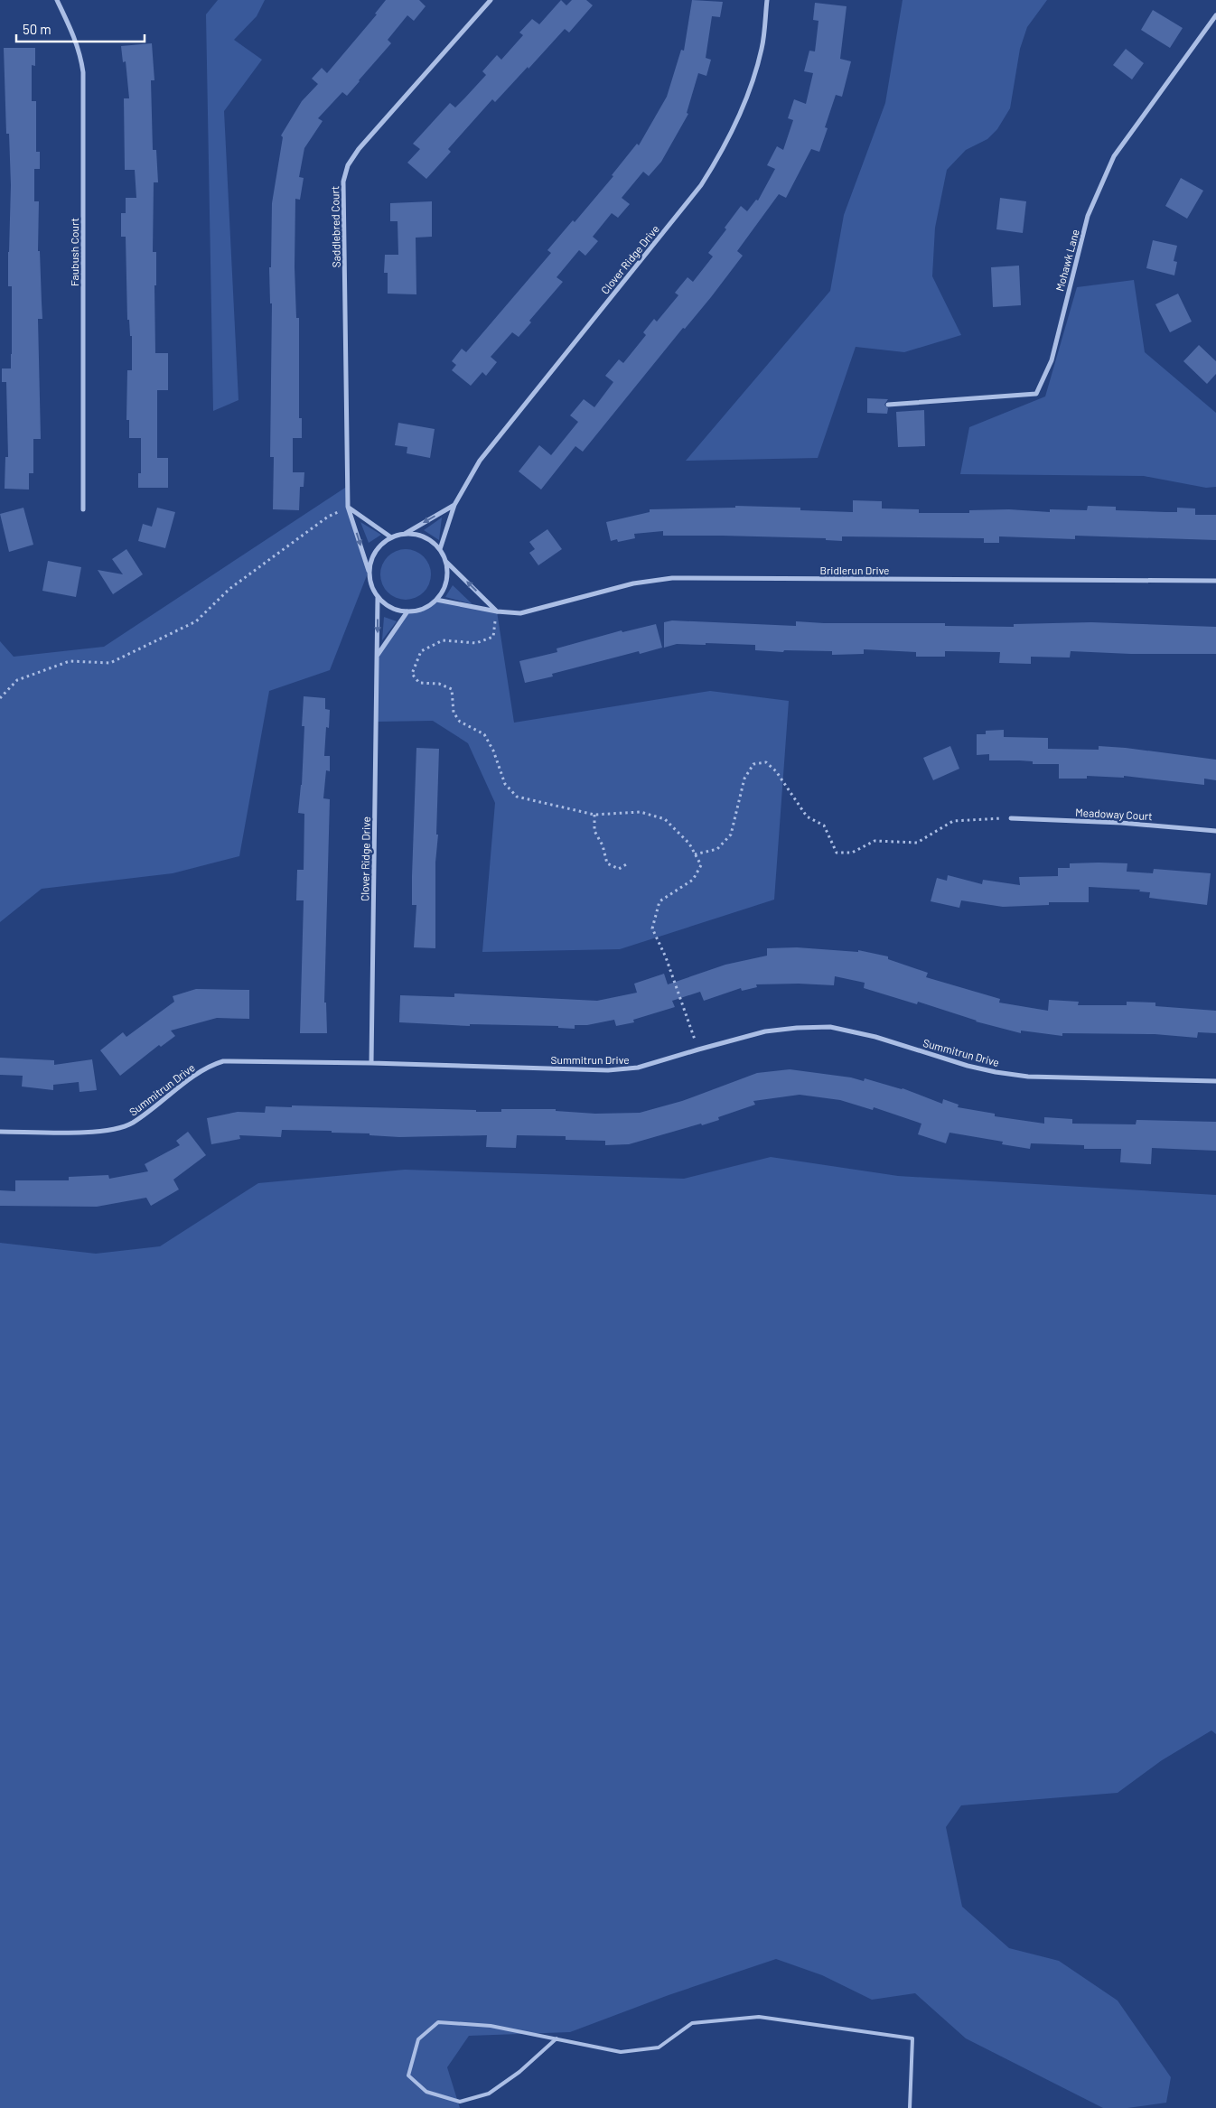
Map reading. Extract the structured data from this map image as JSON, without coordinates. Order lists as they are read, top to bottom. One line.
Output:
{"streets":{"street":["Saddlebred Court","Faubush Court","Clover Ridge Drive","Mohawk Lane","Bridlerun Drive","Meadoway Court","Summitrun Drive"]},"crossings":[["Saddlebred Court","Clover Ridge Drive"],["Saddlebred Court","Bridlerun Drive"],["Clover Ridge Drive","Bridlerun Drive"],["Clover Ridge Drive","Summitrun Drive"]],"scale_bar":"50 m"}
